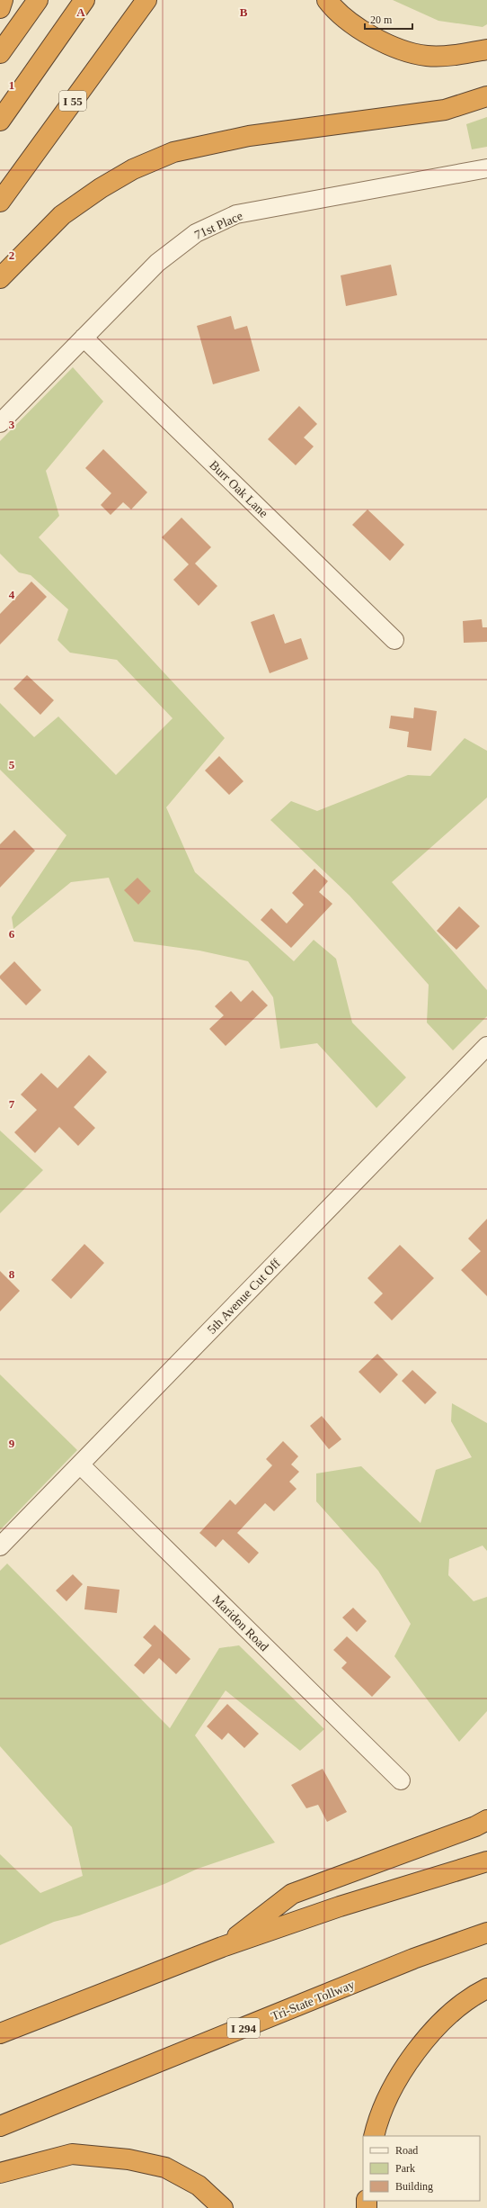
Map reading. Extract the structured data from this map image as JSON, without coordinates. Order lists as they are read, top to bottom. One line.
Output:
{"streets":{"highway":["I 55","Tri-State Tollway","I 294"],"street":["71st Place","Burr Oak Lane","5th Avenue Cut Off","Maridon Road"]},"crossings":[["71st Place","Burr Oak Lane"],["5th Avenue Cut Off","Maridon Road"]],"legend":["Road","Park","Building"],"scale_bar":"20 m","grid":{"columns":["A","B"],"rows":["1","2","3","4","5","6","7","8","9"]}}
